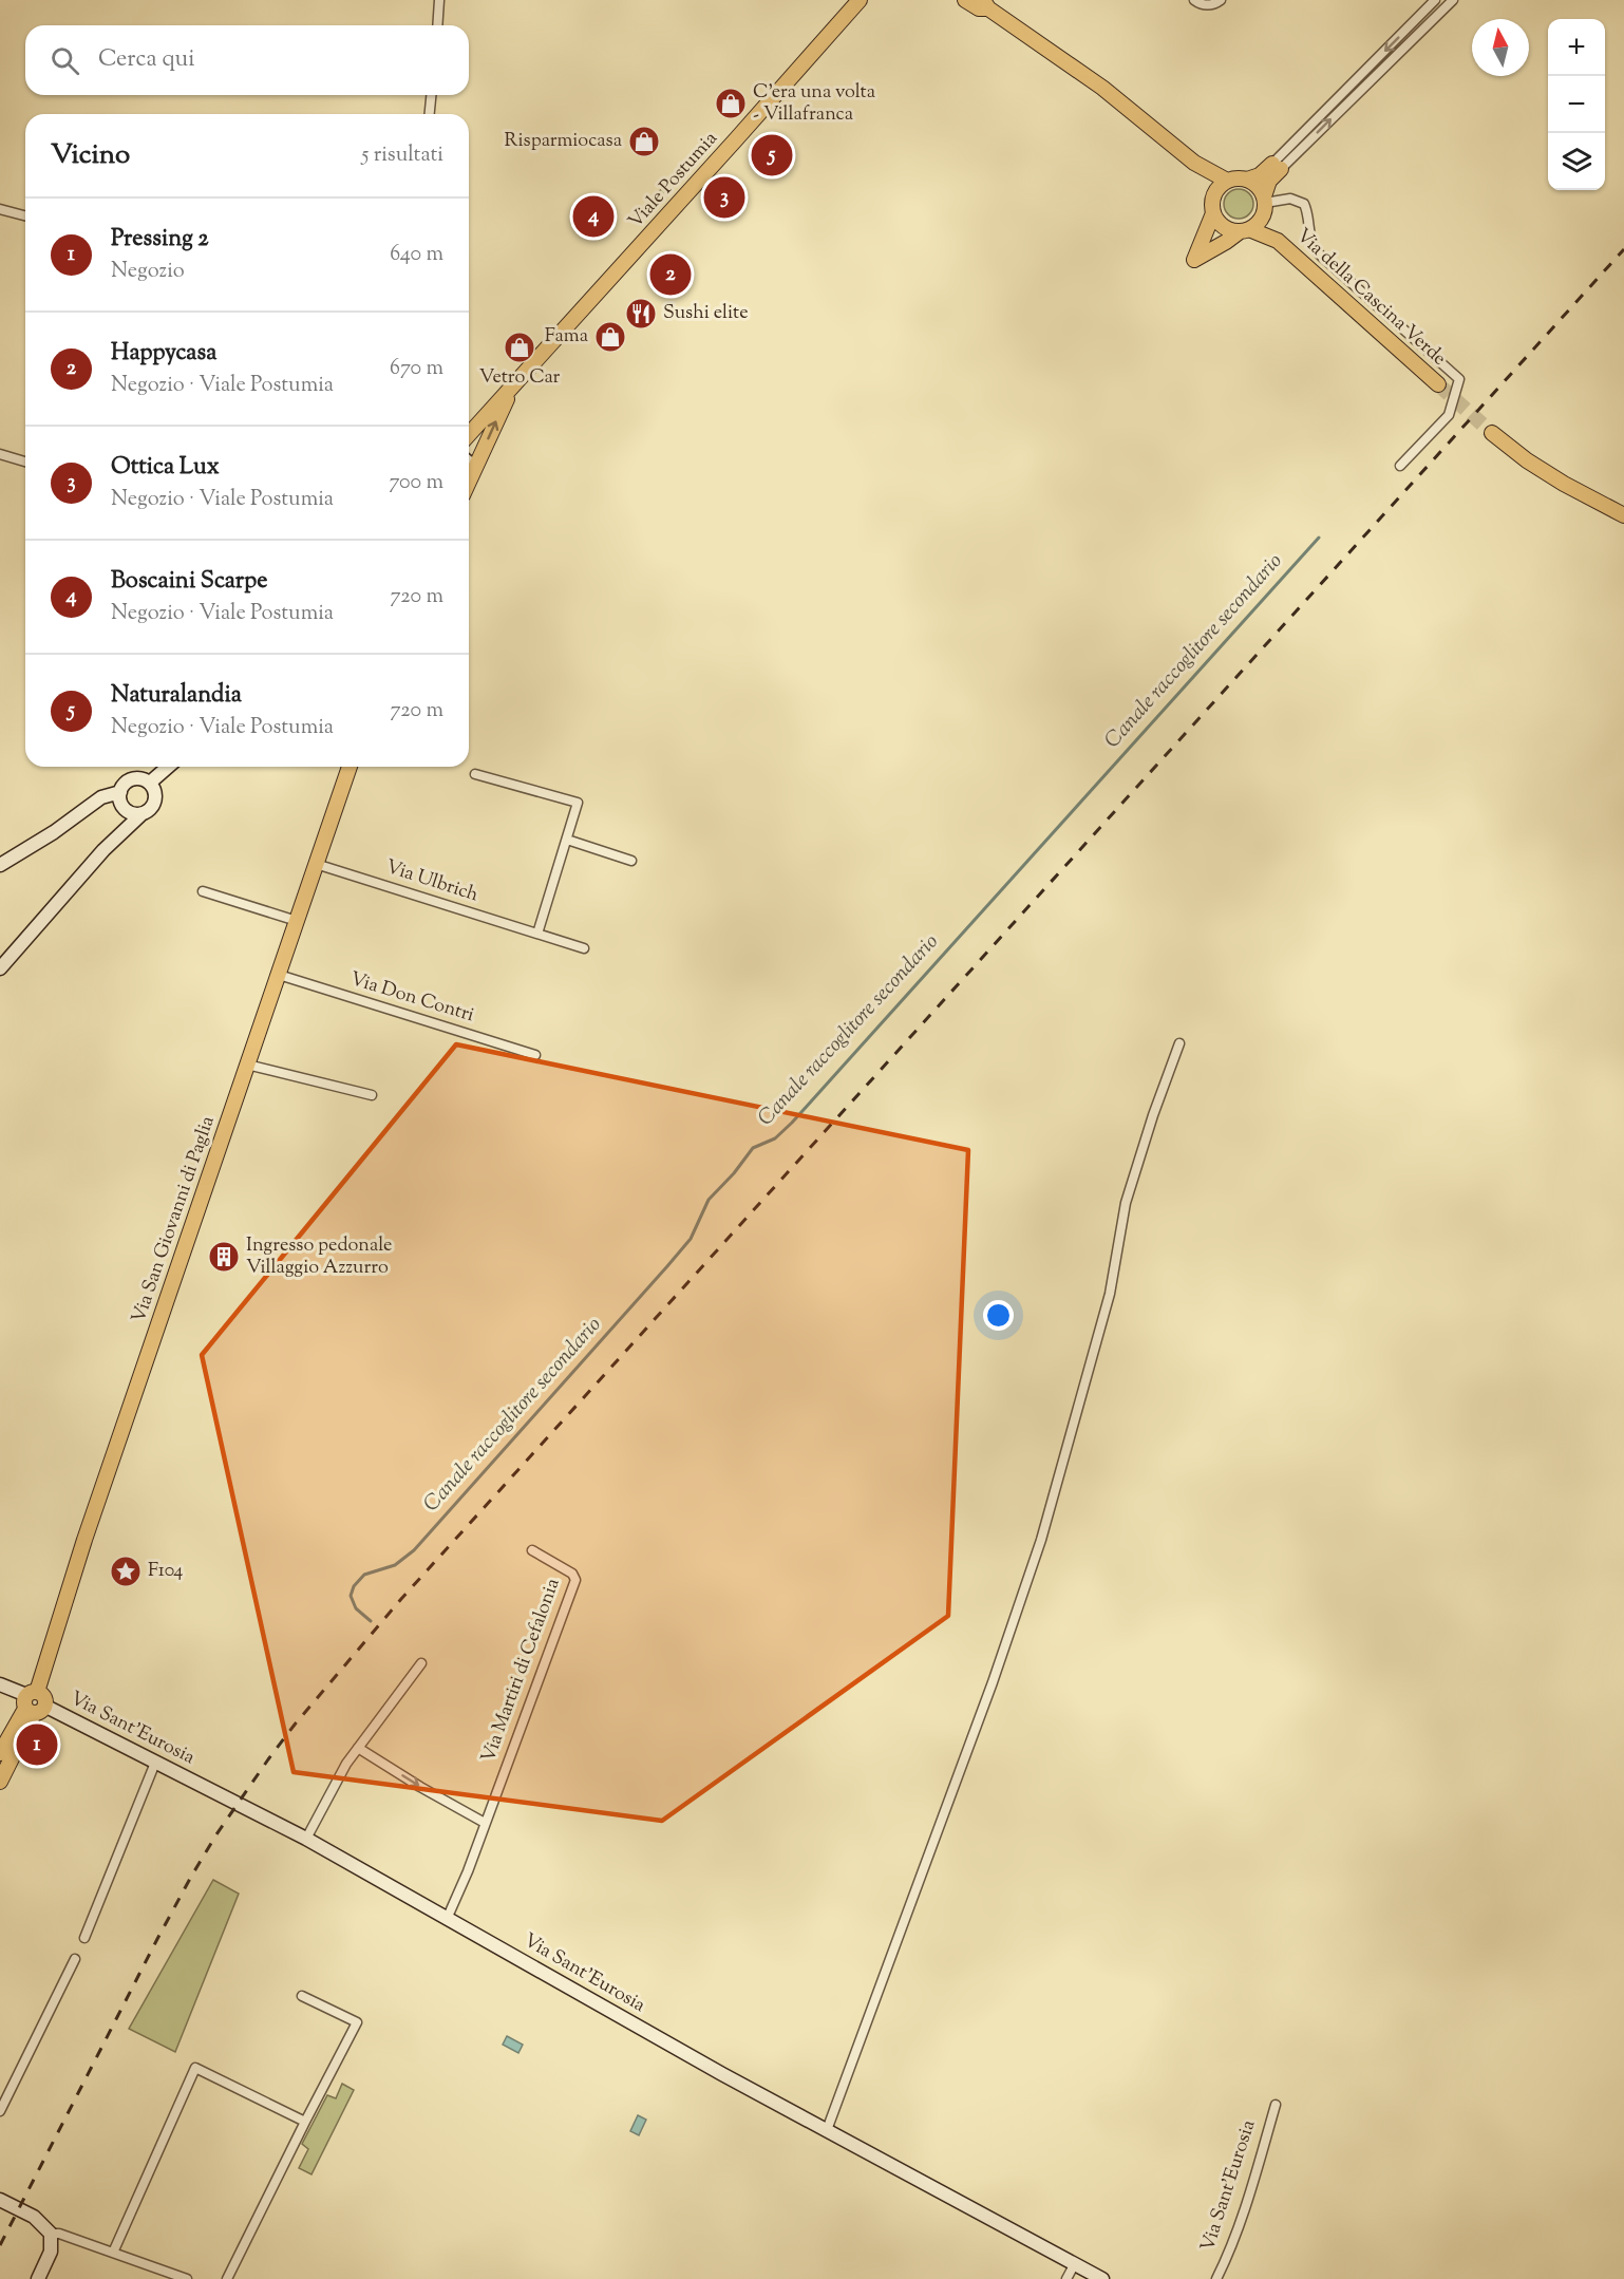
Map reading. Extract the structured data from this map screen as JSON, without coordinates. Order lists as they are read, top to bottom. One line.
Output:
{"streets":{"main road":["Viale Postumia","Via della Cascina Verde","Via San Giovanni di Paglia"],"street":["Via Ulbrich","Via Don Contri","Via Martiri di Cefalonia","Via Sant'Eurosia"]},"crossings":[["Via Ulbrich","Via San Giovanni di Paglia"],["Via Don Contri","Via San Giovanni di Paglia"],["Via San Giovanni di Paglia","Via Sant'Eurosia"],["Via Martiri di Cefalonia","Via Sant'Eurosia"]],"water":["Canale raccoglitore secondario"],"places":{"shop":["C'era una volta - Villafranca","Risparmiocasa","Fama","Vetro Car"],"restaurant":["Sushi elite"],"building":["Ingresso pedonale Villaggio Azzurro"],"place":["F104"]},"north":"top","page":{"map_buttons":["+","−"],"search":"Cerca qui","heading":["Vicino","5 risultati"],"pins":["5","3","4","2","1"],"list":[{"mark":"1","name":"Pressing 2","note":"Negozio","value":"640 m"},{"mark":"2","name":"Happycasa","note":"Negozio · Viale Postumia","value":"670 m"},{"mark":"3","name":"Ottica Lux","note":"Negozio · Viale Postumia","value":"700 m"},{"mark":"4","name":"Boscaini Scarpe","note":"Negozio · Viale Postumia","value":"720 m"},{"mark":"5","name":"Naturalandia","note":"Negozio · Viale Postumia","value":"720 m"}]}}
